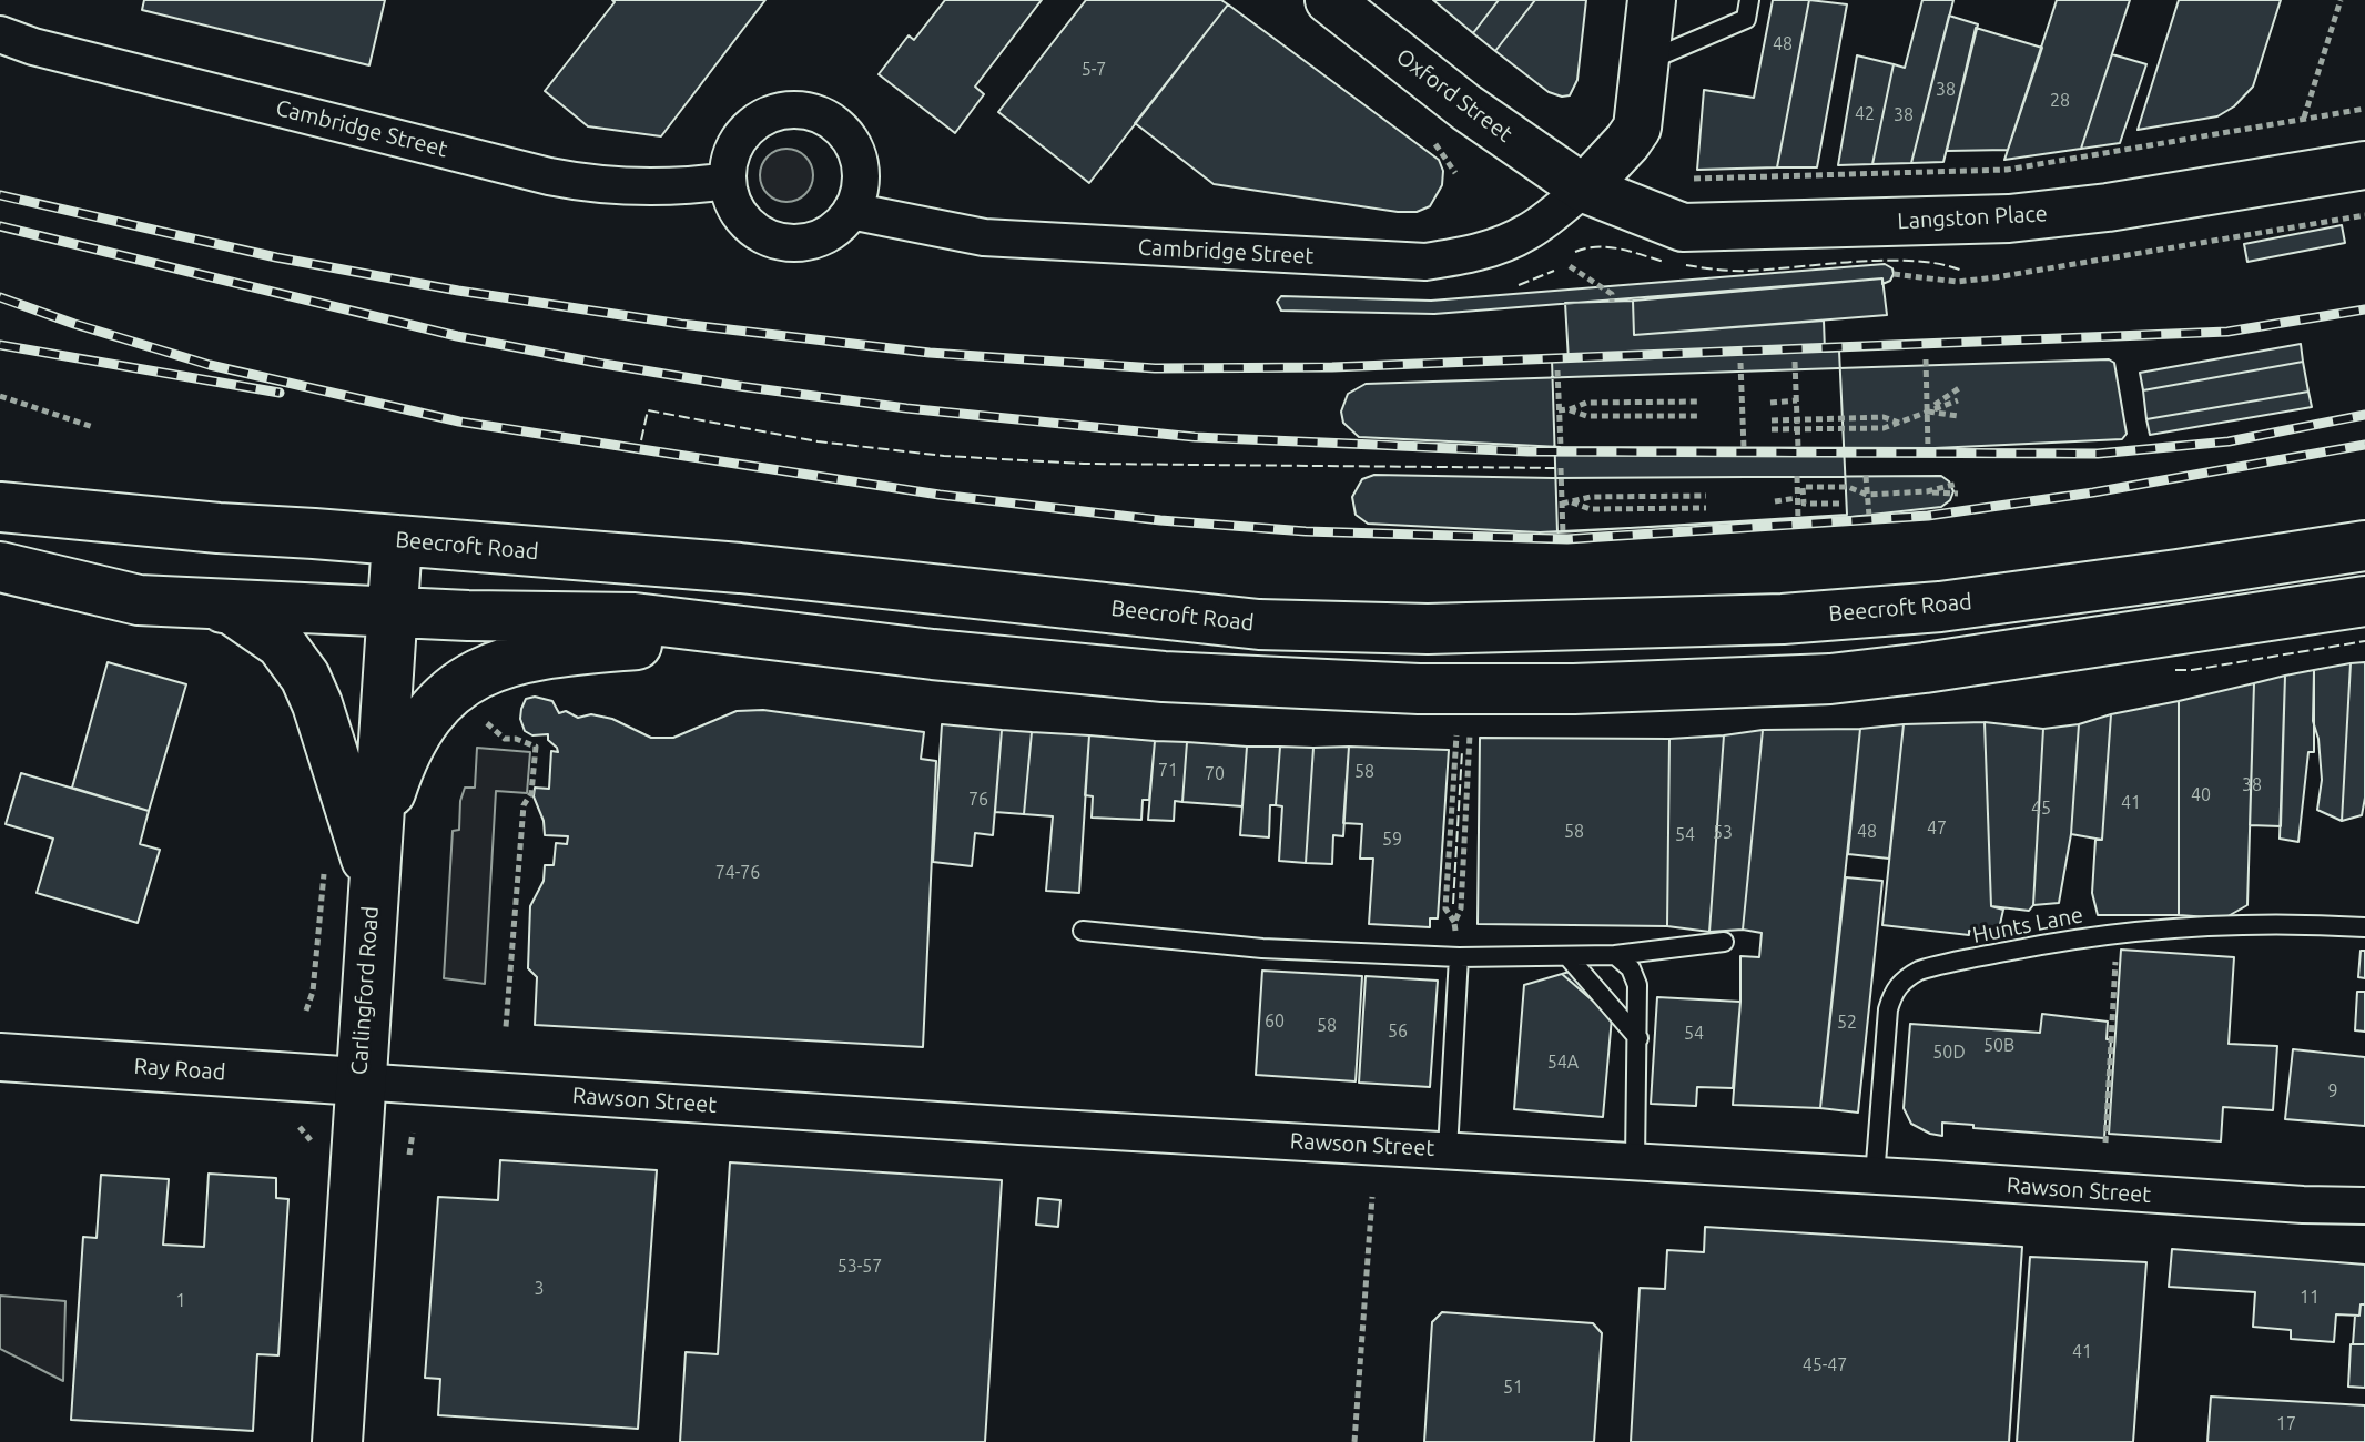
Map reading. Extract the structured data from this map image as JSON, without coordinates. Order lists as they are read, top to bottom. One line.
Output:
{"streets":{"main road":["Beecroft Road","Carlingford Road"],"street":["Oxford Street","Cambridge Street","Langston Place","Ray Road","Rawson Street"],"lane":["Hunts Lane"]},"crossings":[["Oxford Street","Cambridge Street"],["Oxford Street","Langston Place"],["Cambridge Street","Langston Place"],["Beecroft Road","Carlingford Road"],["Hunts Lane","Rawson Street"],["Carlingford Road","Ray Road"],["Carlingford Road","Rawson Street"],["Ray Road","Rawson Street"]],"house_numbers":["48","5-7","38","28","42","38","71","58","70","38","40","76","41","45","47","58","48","53","54","59","74-76","60","52","58","56","54","50B","50D","54A","9","53-57","3","11","1","41","45-47","51","17"]}
